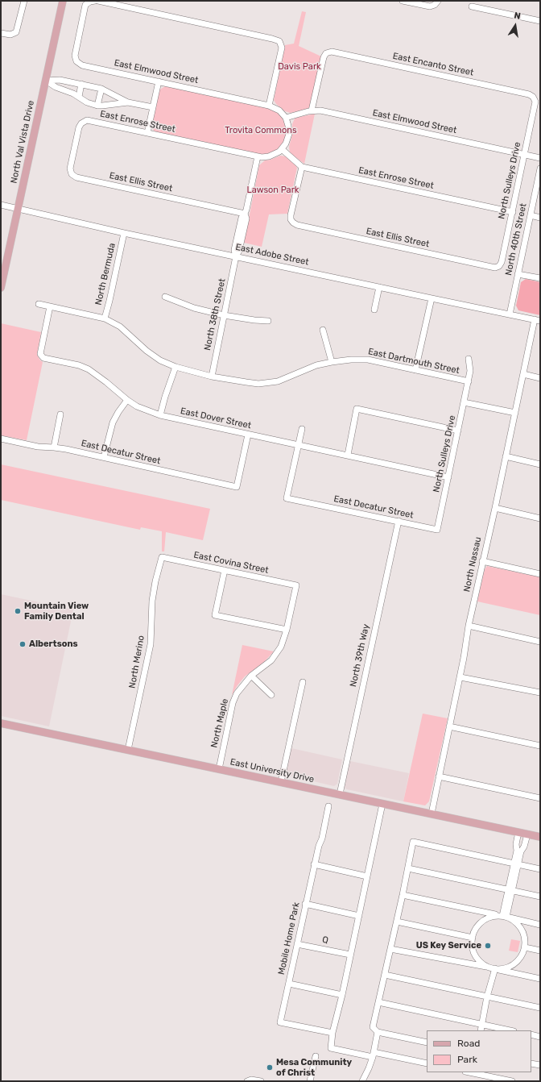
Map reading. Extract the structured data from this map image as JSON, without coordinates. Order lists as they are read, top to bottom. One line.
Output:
{"streets":{"main road":["North Val Vista Drive","East University Drive"],"street":["East Encanto Street","East Elmwood Street","East Enrose Street","North Sulleys Drive","East Ellis Street","North 40th Street","East Adobe Street","North Bermuda","North 38th Street","East Dartmouth Street","East Dover Street","East Decatur Street","East Covina Street","North Nassau","North 39th Way","North Merino","North Maple","Mobile Home Park","Q"]},"crossings":[["East Encanto Street","East Elmwood Street"],["East Encanto Street","North Sulleys Drive"],["East Elmwood Street","North Sulleys Drive"],["East Enrose Street","North Sulleys Drive"],["East Enrose Street","East Ellis Street"],["East Enrose Street","North 38th Street"],["North Val Vista Drive","East Adobe Street"],["North Sulleys Drive","East Ellis Street"],["North Sulleys Drive","East Dartmouth Street"],["North Sulleys Drive","East Dover Street"],["North Sulleys Drive","East Decatur Street"],["East Ellis Street","North 38th Street"],["North 40th Street","East Adobe Street"],["East Adobe Street","North Bermuda"],["East Adobe Street","North 38th Street"],["East Adobe Street","North Nassau"],["North Bermuda","East Dartmouth Street"],["North 38th Street","East Dartmouth Street"],["East Dartmouth Street","East Dover Street"],["East Dover Street","East Decatur Street"],["East Decatur Street","North 39th Way"],["East Covina Street","North Merino"],["East Covina Street","North Maple"],["North Nassau","East University Drive"],["North 39th Way","East University Drive"],["North Merino","East University Drive"],["North Maple","East University Drive"],["Mobile Home Park","Q"]],"parks":["Davis Park","Trovita Commons","Lawson Park"],"places":["Mountain View Family Dental","Albertsons","US Key Service","Mesa Community of Christ"],"legend":["Road","Park"],"north":"top"}
